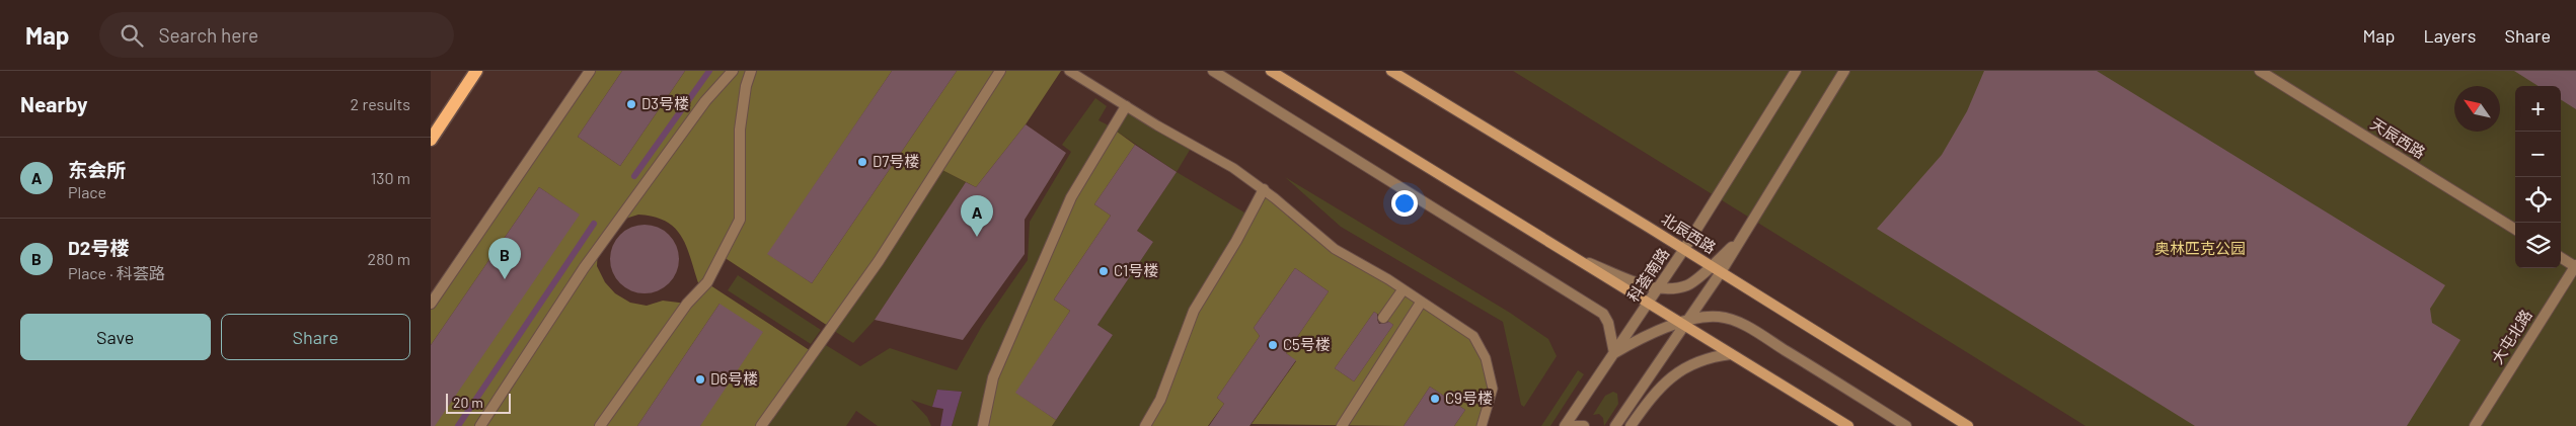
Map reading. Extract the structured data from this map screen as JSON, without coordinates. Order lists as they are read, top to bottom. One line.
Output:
{"streets":{"main road":["北辰西路"],"street":["天辰西路","科荟南路","大屯北路"]},"crossings":[["北辰西路","科荟南路"]],"parks":["奥林匹克公园"],"places":["D3号楼","D7号楼","C1号楼","C5号楼","D6号楼","C9号楼"],"scale_bar":"20 m","north":"top left","page":{"header":"Map","search":"Search here","nav":["Map","Layers","Share"],"heading":["Nearby","2 results"],"map_buttons":["+","−"],"list":[{"mark":"A","name":"东会所","note":"Place","value":"130 m"},{"mark":"B","name":"D2号楼","note":"Place · 科荟路","value":"280 m"}],"pins":["A","B"],"buttons":["Save","Share"],"scale":"20 m"}}
